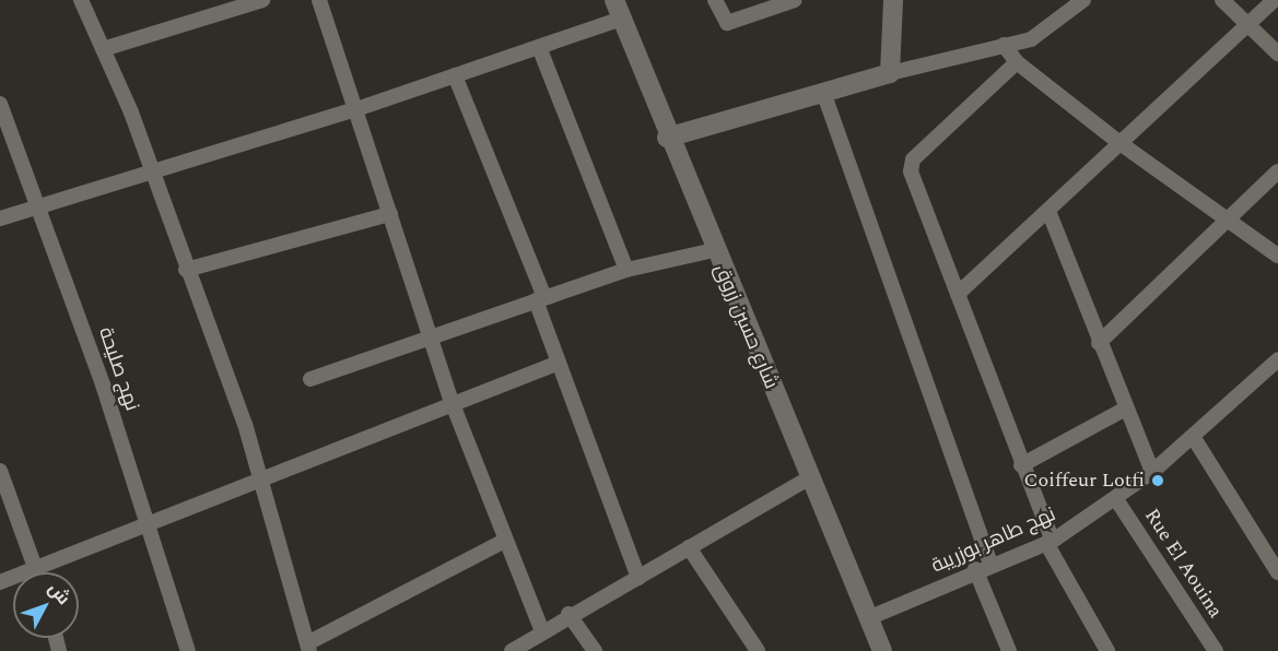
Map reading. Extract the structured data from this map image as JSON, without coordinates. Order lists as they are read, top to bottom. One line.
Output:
{"streets":{"street":["شارع حسين زروق","نهج صليحة","نهج طاهر بوزريبة","Rue El Aouina"]},"crossings":[["شارع حسين زروق","نهج طاهر بوزريبة"],["نهج طاهر بوزريبة","Rue El Aouina"]],"places":["Coiffeur Lotfi"],"north":"top right"}
